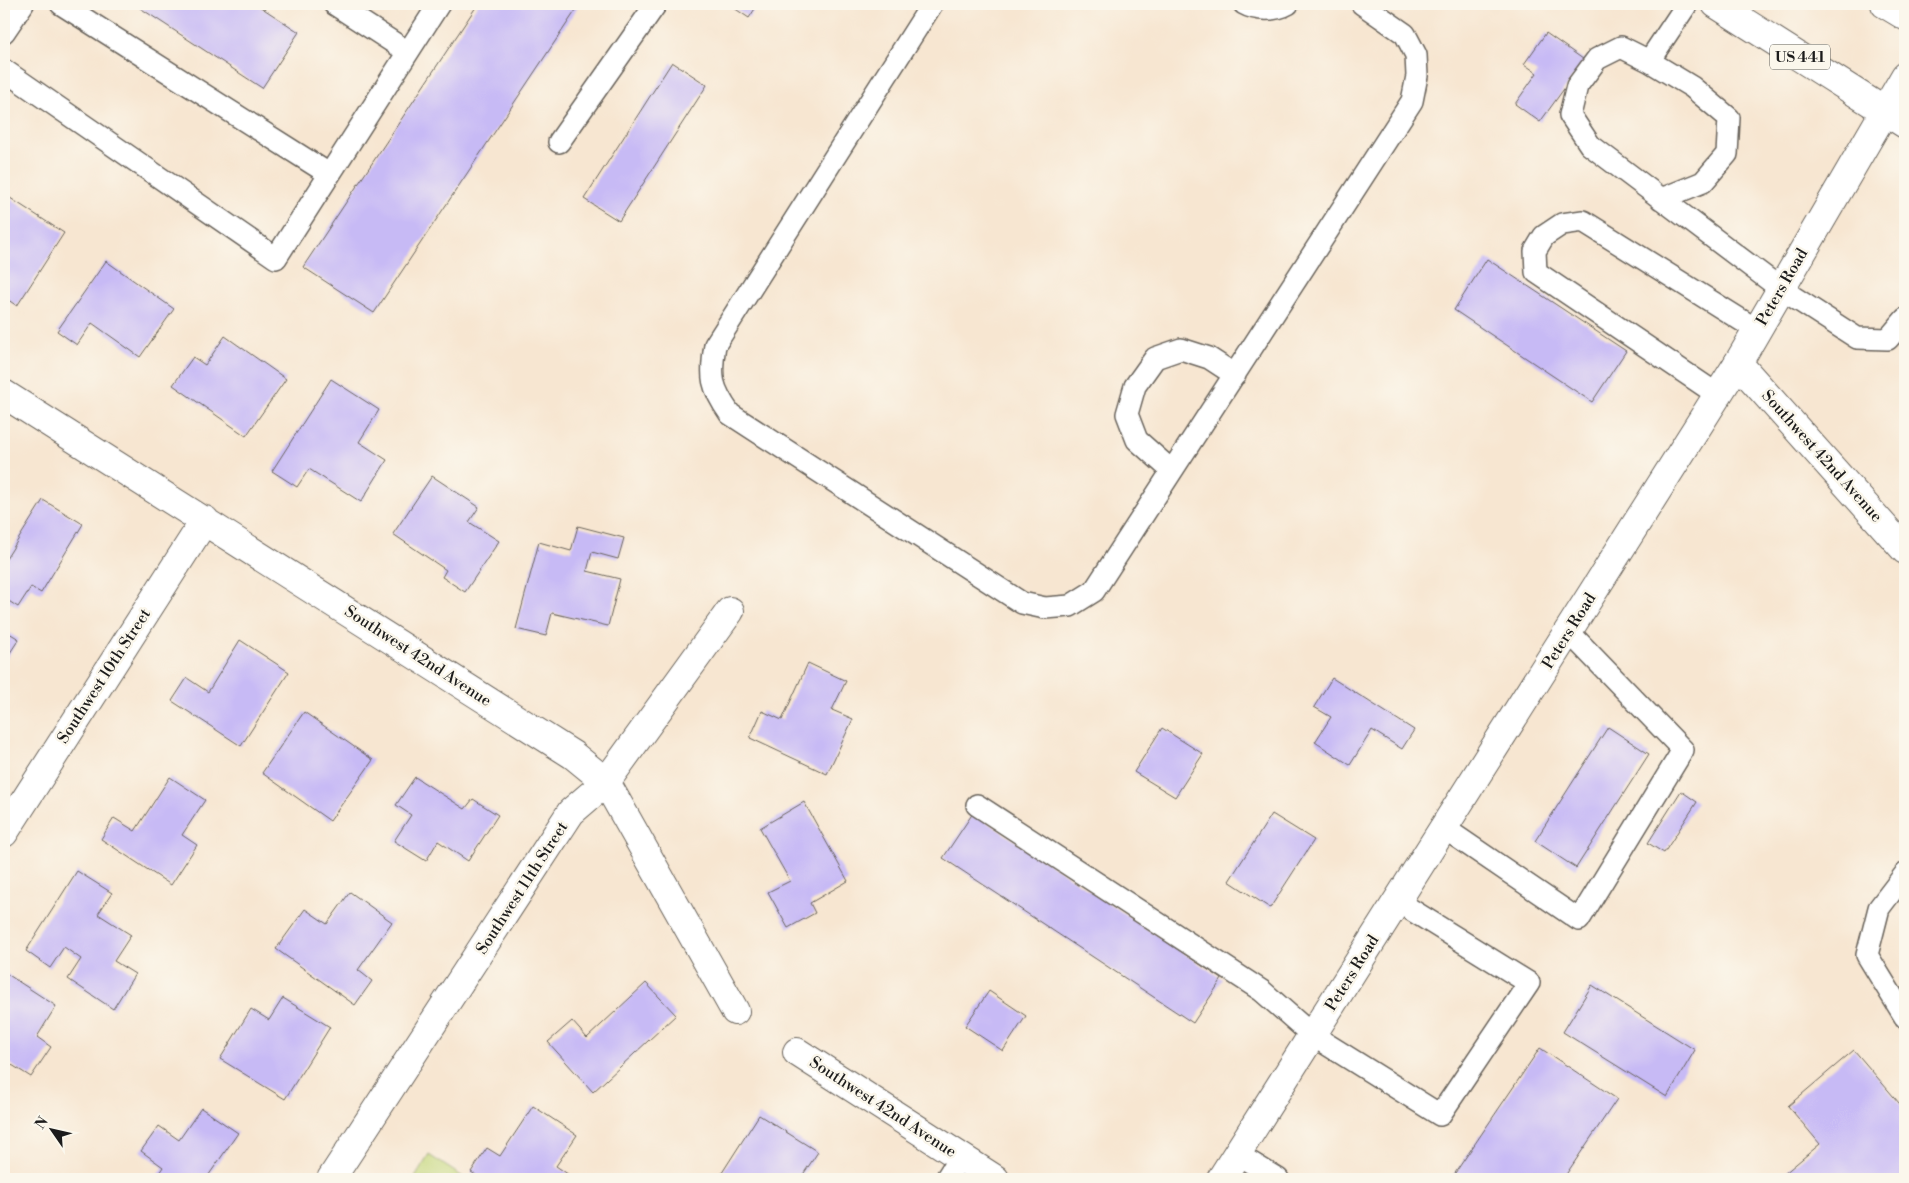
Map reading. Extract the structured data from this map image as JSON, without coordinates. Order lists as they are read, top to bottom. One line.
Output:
{"streets":{"street":["US 441","Peters Road","Southwest 42nd Avenue","Southwest 10th Street","Southwest 11th Street"]},"crossings":[["US 441","Peters Road"],["Peters Road","Southwest 42nd Avenue"],["Southwest 42nd Avenue","Southwest 10th Street"],["Southwest 42nd Avenue","Southwest 11th Street"]],"north":"top left"}
